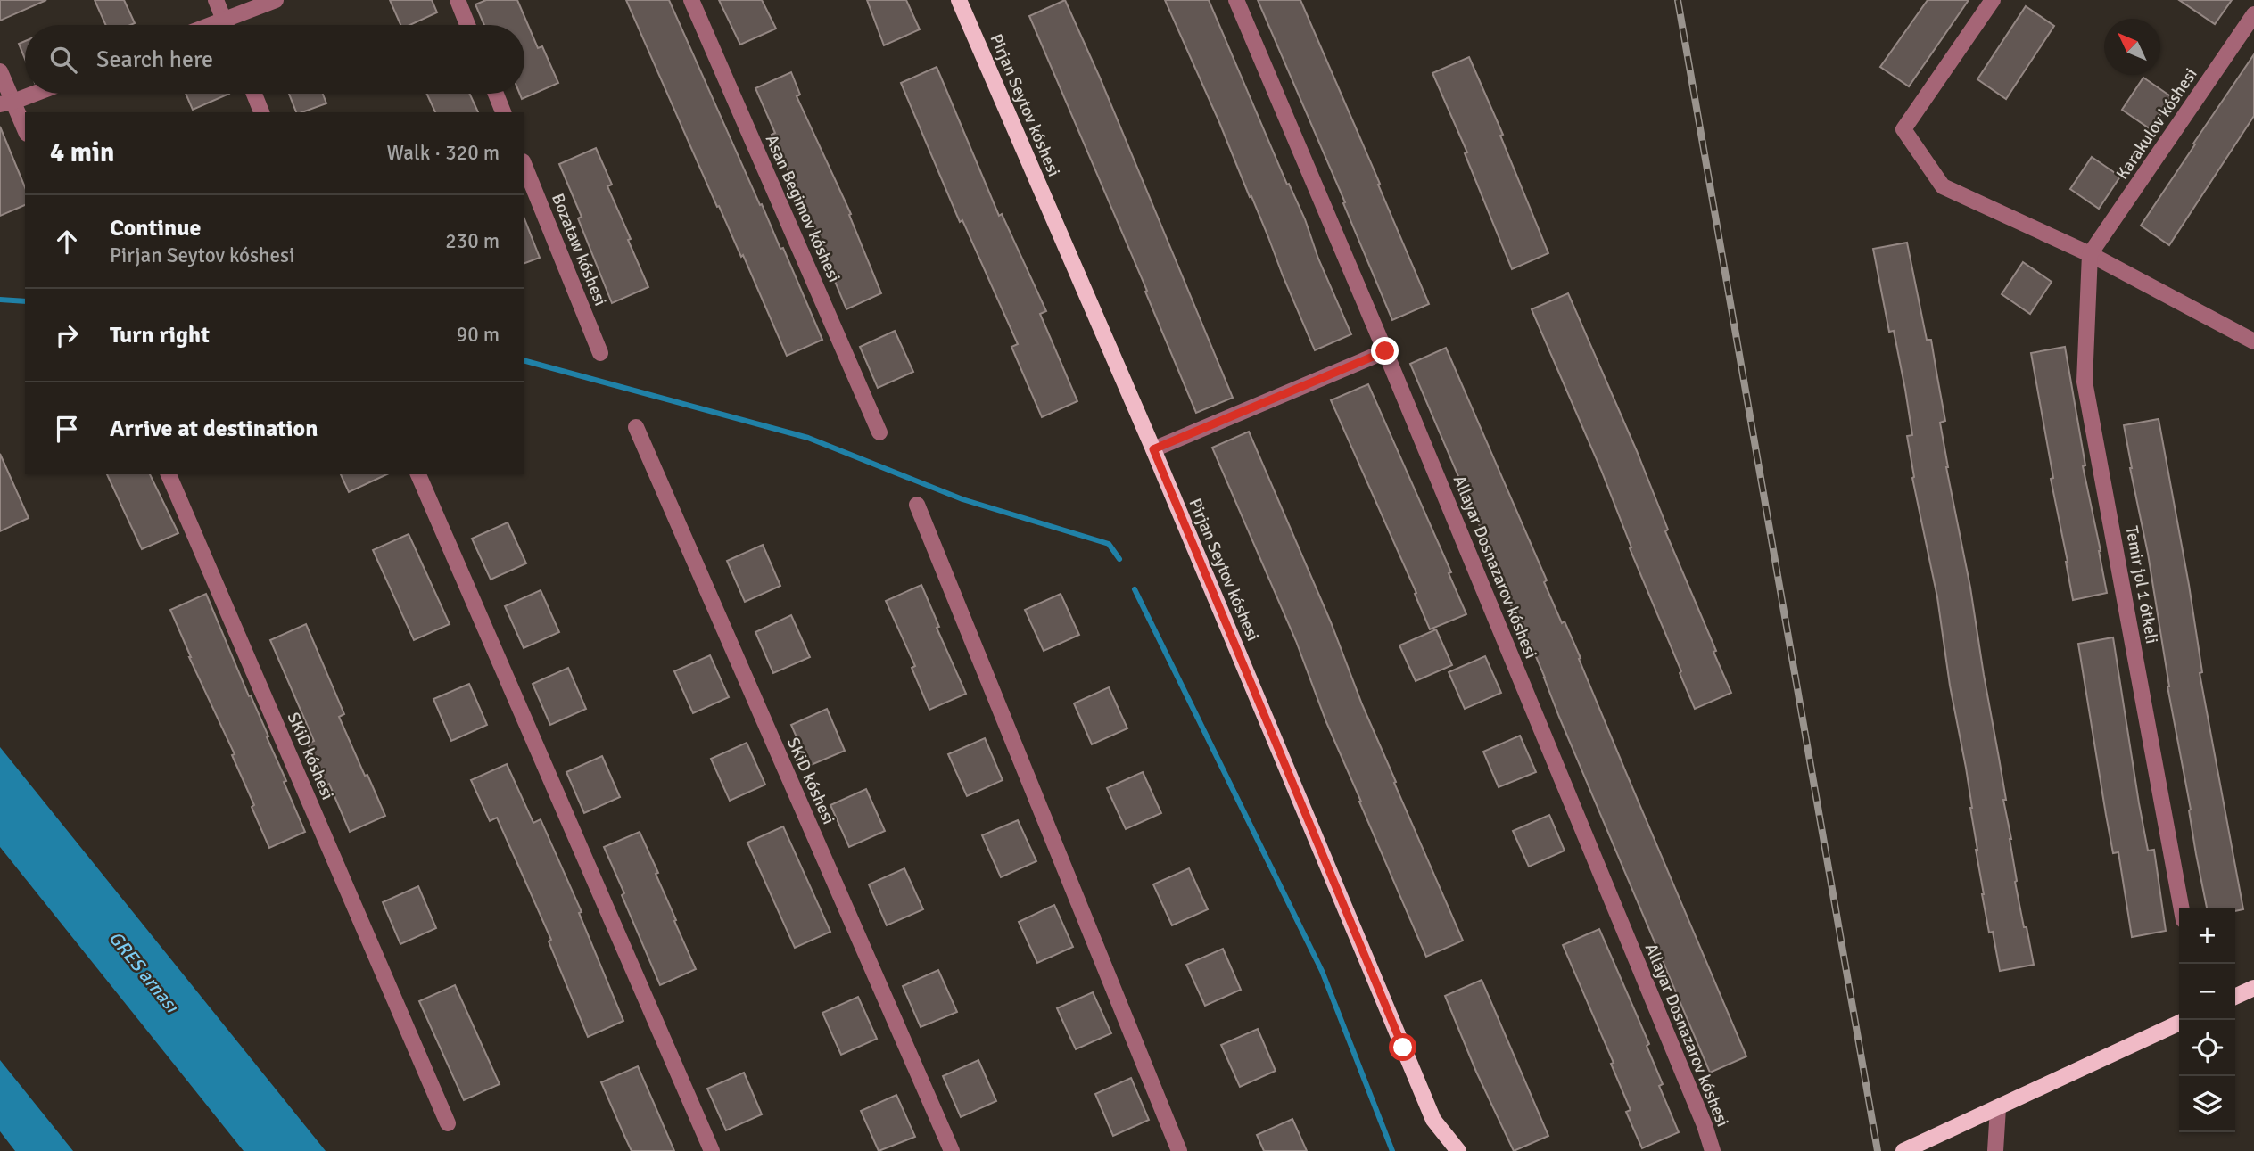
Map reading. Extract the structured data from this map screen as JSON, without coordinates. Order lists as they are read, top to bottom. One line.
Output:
{"streets":{"main road":["Pirjan Seytov kóshesi"],"street":["Karakulov kóshesi","Asan Begimov kóshesi","Bozataw kóshesi","Allayar Dosnazarov kóshesi","Temir jol 1 ótkeli","SKiD kóshesi"]},"crossings":[["Karakulov kóshesi","Temir jol 1 ótkeli"]],"water":["GRES arnası"],"north":"top left","page":{"search":"Search here","heading":["4 min","Walk · 320 m"],"list":[["Continue","Pirjan Seytov kóshesi","230 m"],["Turn right","90 m"],"Arrive at destination"],"map_buttons":["+","−"]}}
